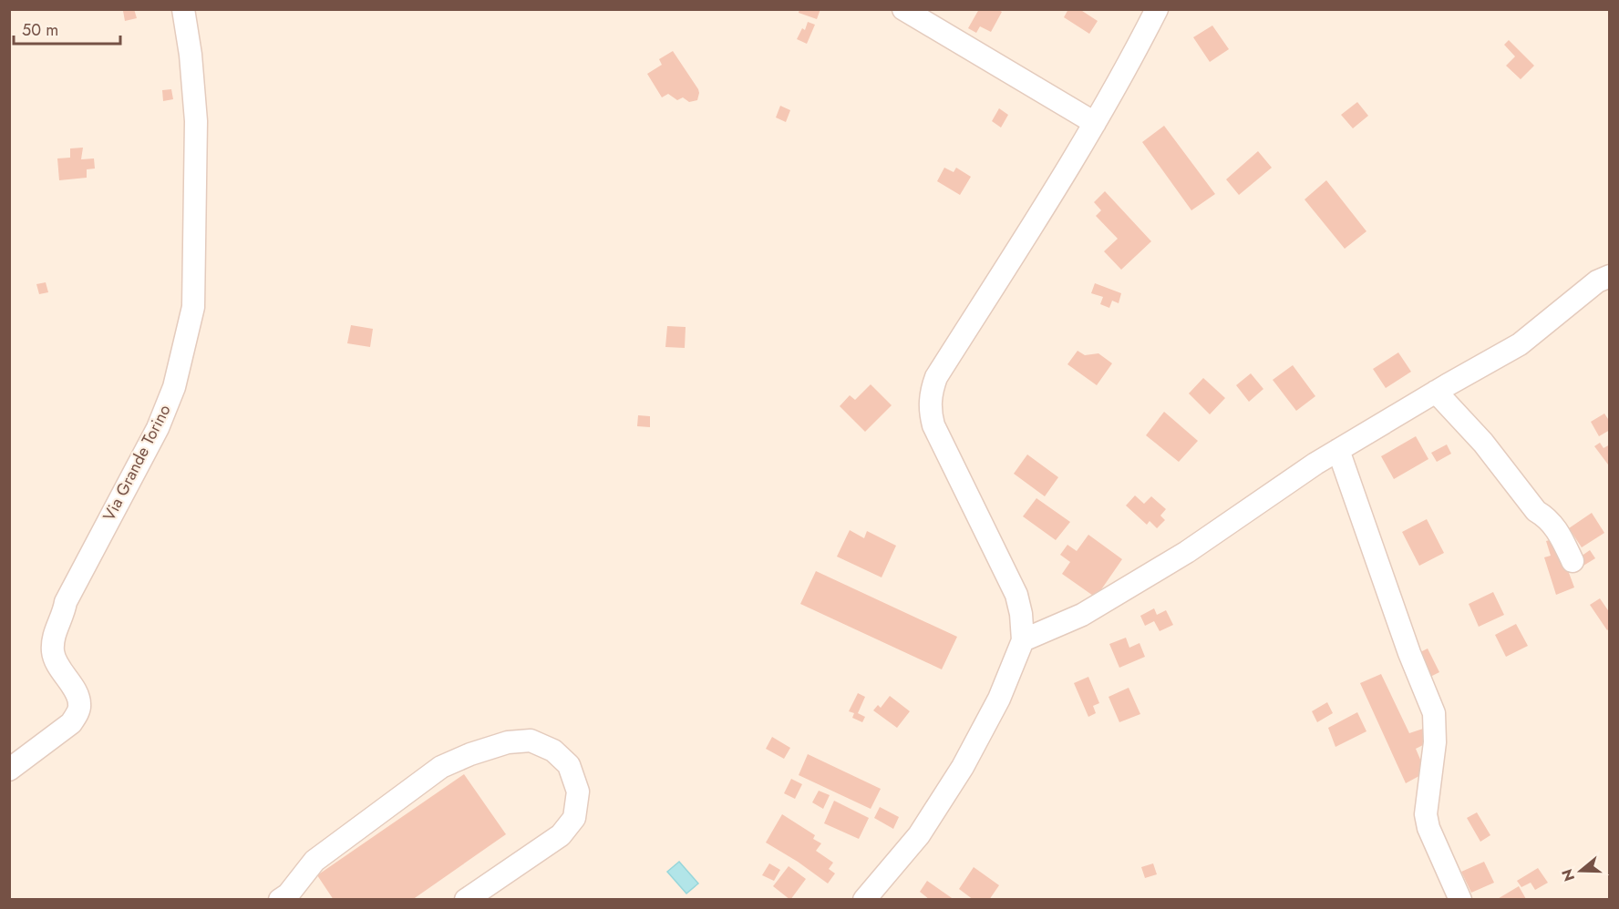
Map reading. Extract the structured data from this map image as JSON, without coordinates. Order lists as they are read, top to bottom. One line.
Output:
{"streets":{"street":["Via Grande Torino"]},"scale_bar":"50 m","north":"left"}
